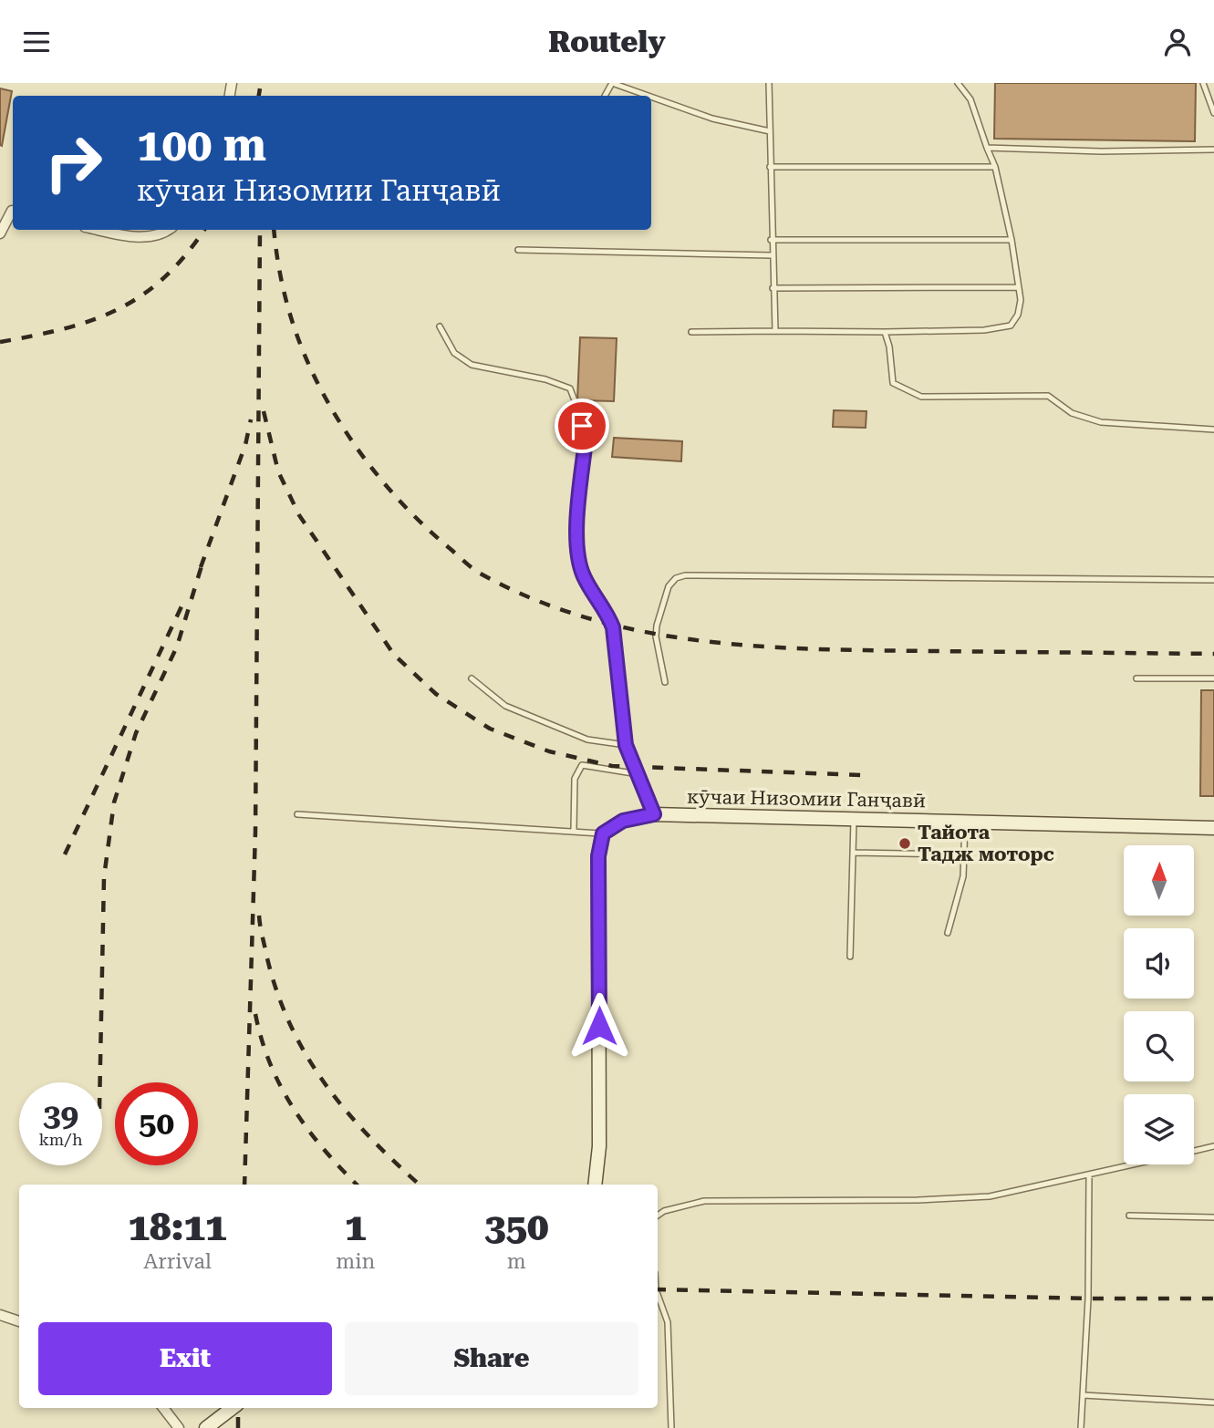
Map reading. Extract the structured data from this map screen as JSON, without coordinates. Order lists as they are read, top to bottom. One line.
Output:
{"streets":{"main road":["кӯчаи Низомии Ганҷавӣ"]},"places":["Тайота Тадж моторс"],"north":"top","page":{"header":"Routely","turn":["100 m","кӯчаи Низомии Ганҷавӣ"],"speed":"39 km/h","limit":"50","eta":["18:11","Arrival","1","min","350","m"],"buttons":["Exit","Share"]}}
